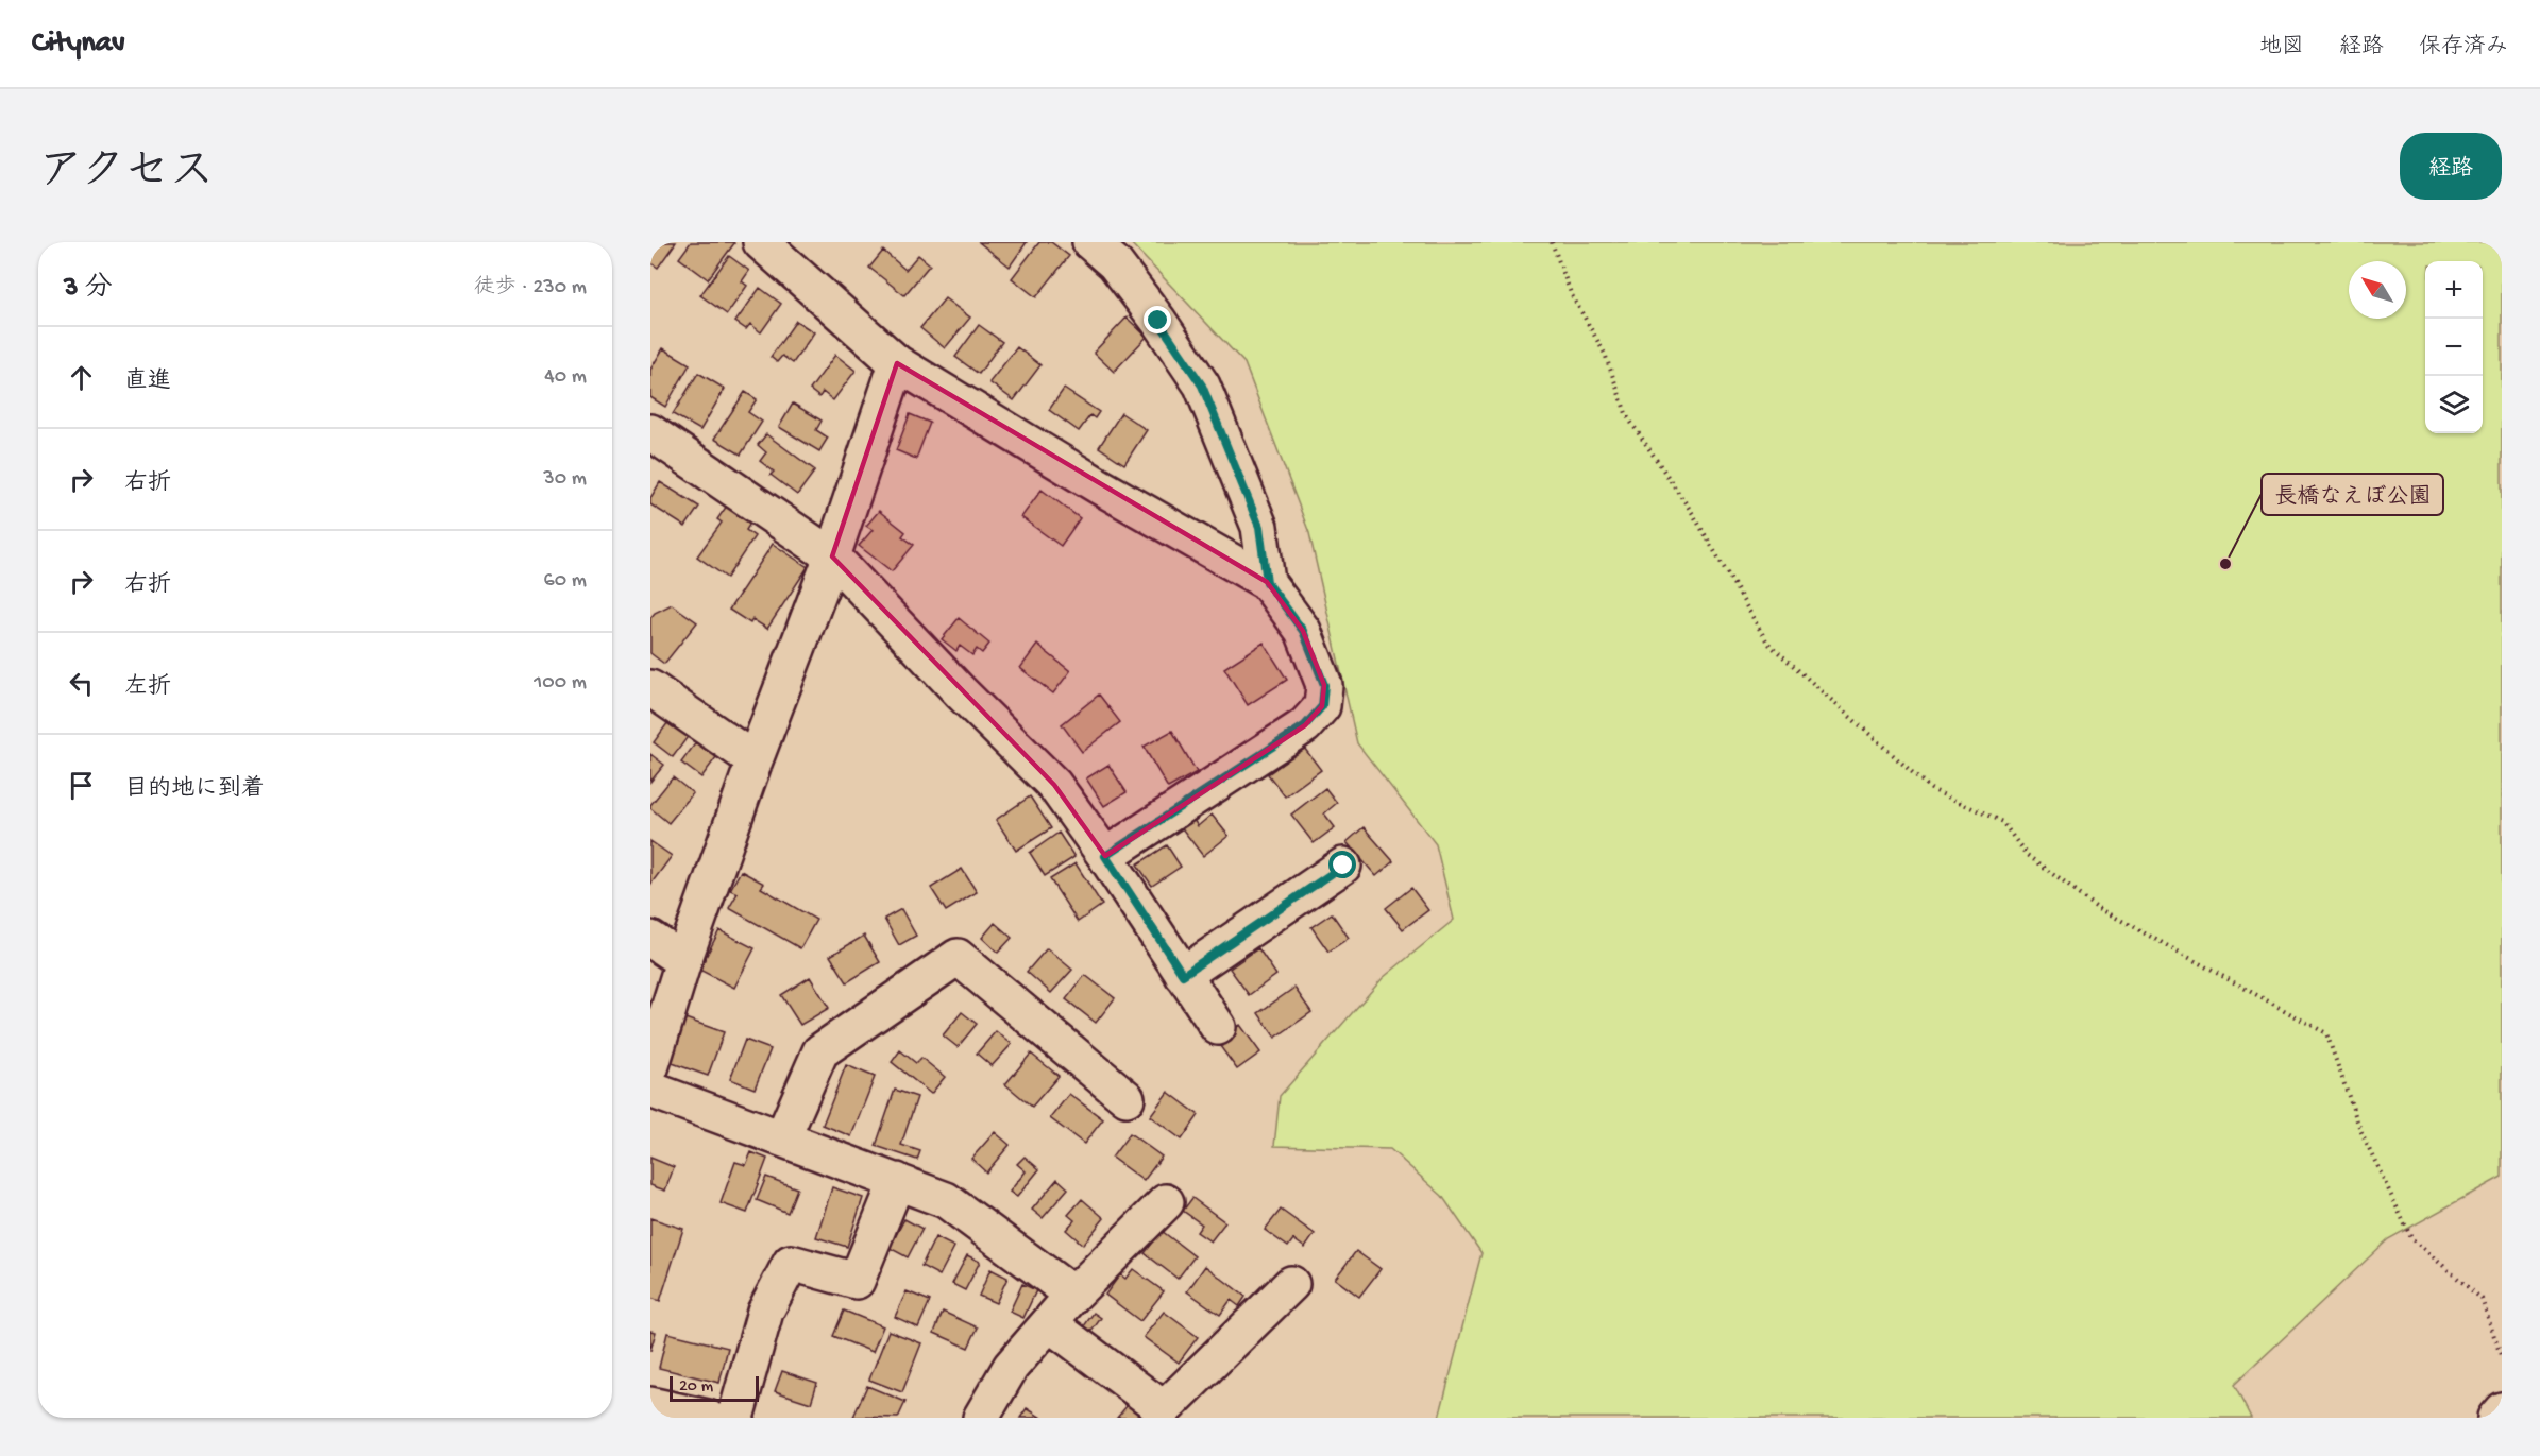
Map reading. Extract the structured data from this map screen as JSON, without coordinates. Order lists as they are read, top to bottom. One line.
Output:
{"places":["長橋なえぼ公園"],"scale_bar":"20 m","north":"top left","page":{"header":"Citynav","nav":["地図","経路","保存済み"],"title":"アクセス","buttons":"経路","heading":["3 分","徒歩 · 230 m"],"map_buttons":["+","−"],"list":[["直進","40 m"],["右折","30 m"],["右折","60 m"],["左折","100 m"],"目的地に到着"],"scale":"20 m"}}
